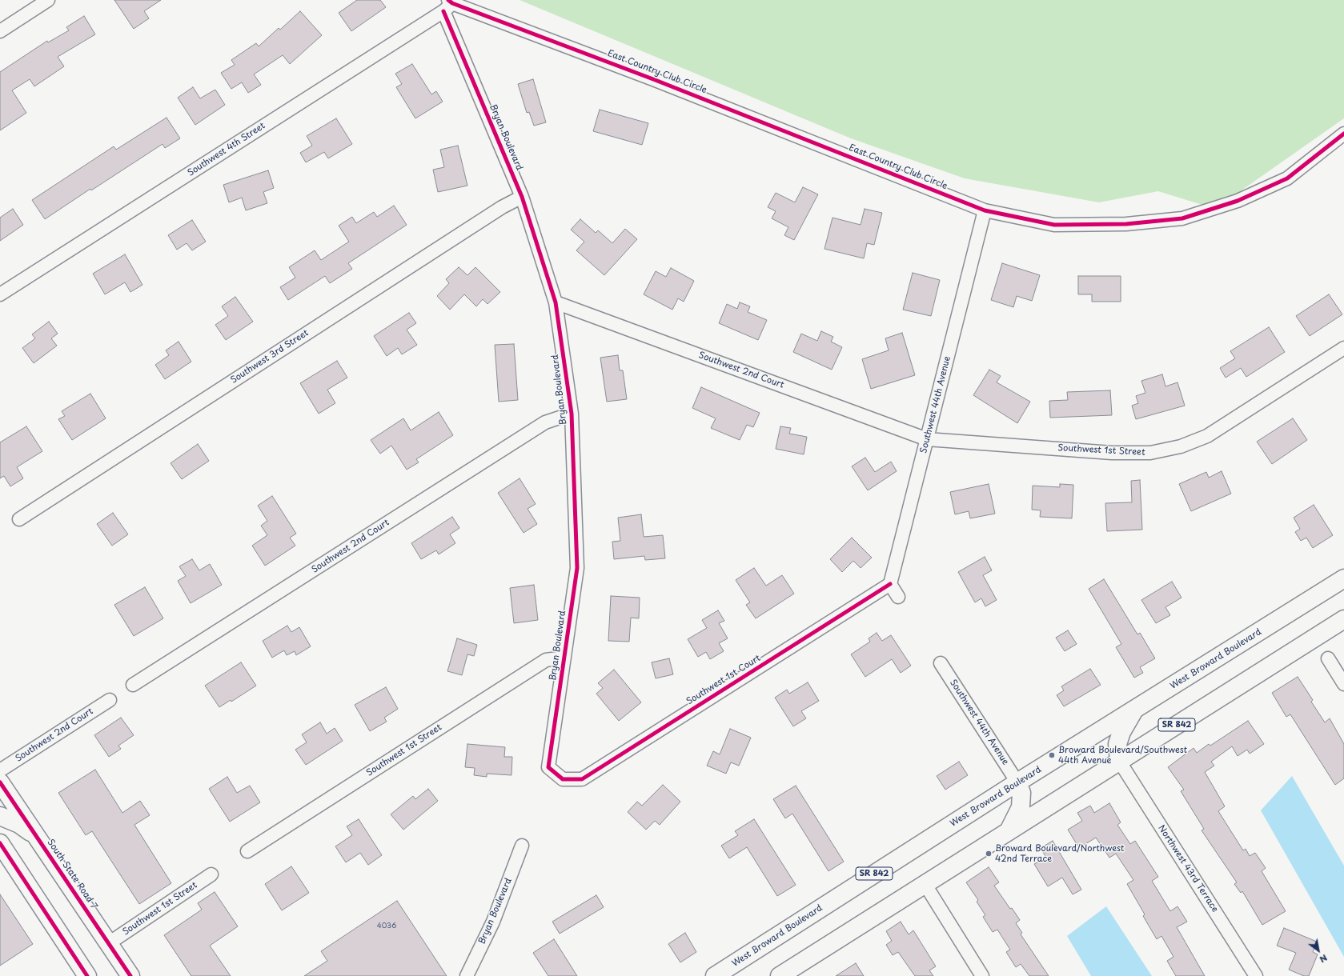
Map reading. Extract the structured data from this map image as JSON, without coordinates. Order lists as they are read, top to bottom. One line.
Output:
{"streets":{"main road":["West Broward Boulevard","SR 842","South State Road 7"],"street":["East Country Club Circle","Bryan Boulevard","Southwest 4th Street","Southwest 3rd Street","Southwest 2nd Court","Southwest 44th Avenue","Southwest 1st Street","Southwest 1st Court","Northwest 43rd Terrace"]},"crossings":[["East Country Club Circle","Bryan Boulevard"],["East Country Club Circle","Southwest 4th Street"],["East Country Club Circle","Southwest 44th Avenue"],["Bryan Boulevard","Southwest 4th Street"],["Bryan Boulevard","Southwest 3rd Street"],["Bryan Boulevard","Southwest 2nd Court"],["Bryan Boulevard","Southwest 1st Street"],["Bryan Boulevard","Southwest 1st Court"],["Southwest 2nd Court","Southwest 44th Avenue"],["Southwest 2nd Court","Southwest 1st Street"],["Southwest 44th Avenue","Southwest 1st Street"],["Southwest 44th Avenue","West Broward Boulevard"],["Southwest 44th Avenue","Southwest 1st Court"],["Southwest 1st Street","South State Road 7"],["SR 842","Northwest 43rd Terrace"]],"places":["Broward Boulevard/Southwest 44th Avenue","Broward Boulevard/Northwest 42nd Terrace"],"house_numbers":["4036"],"north":"bottom right"}
